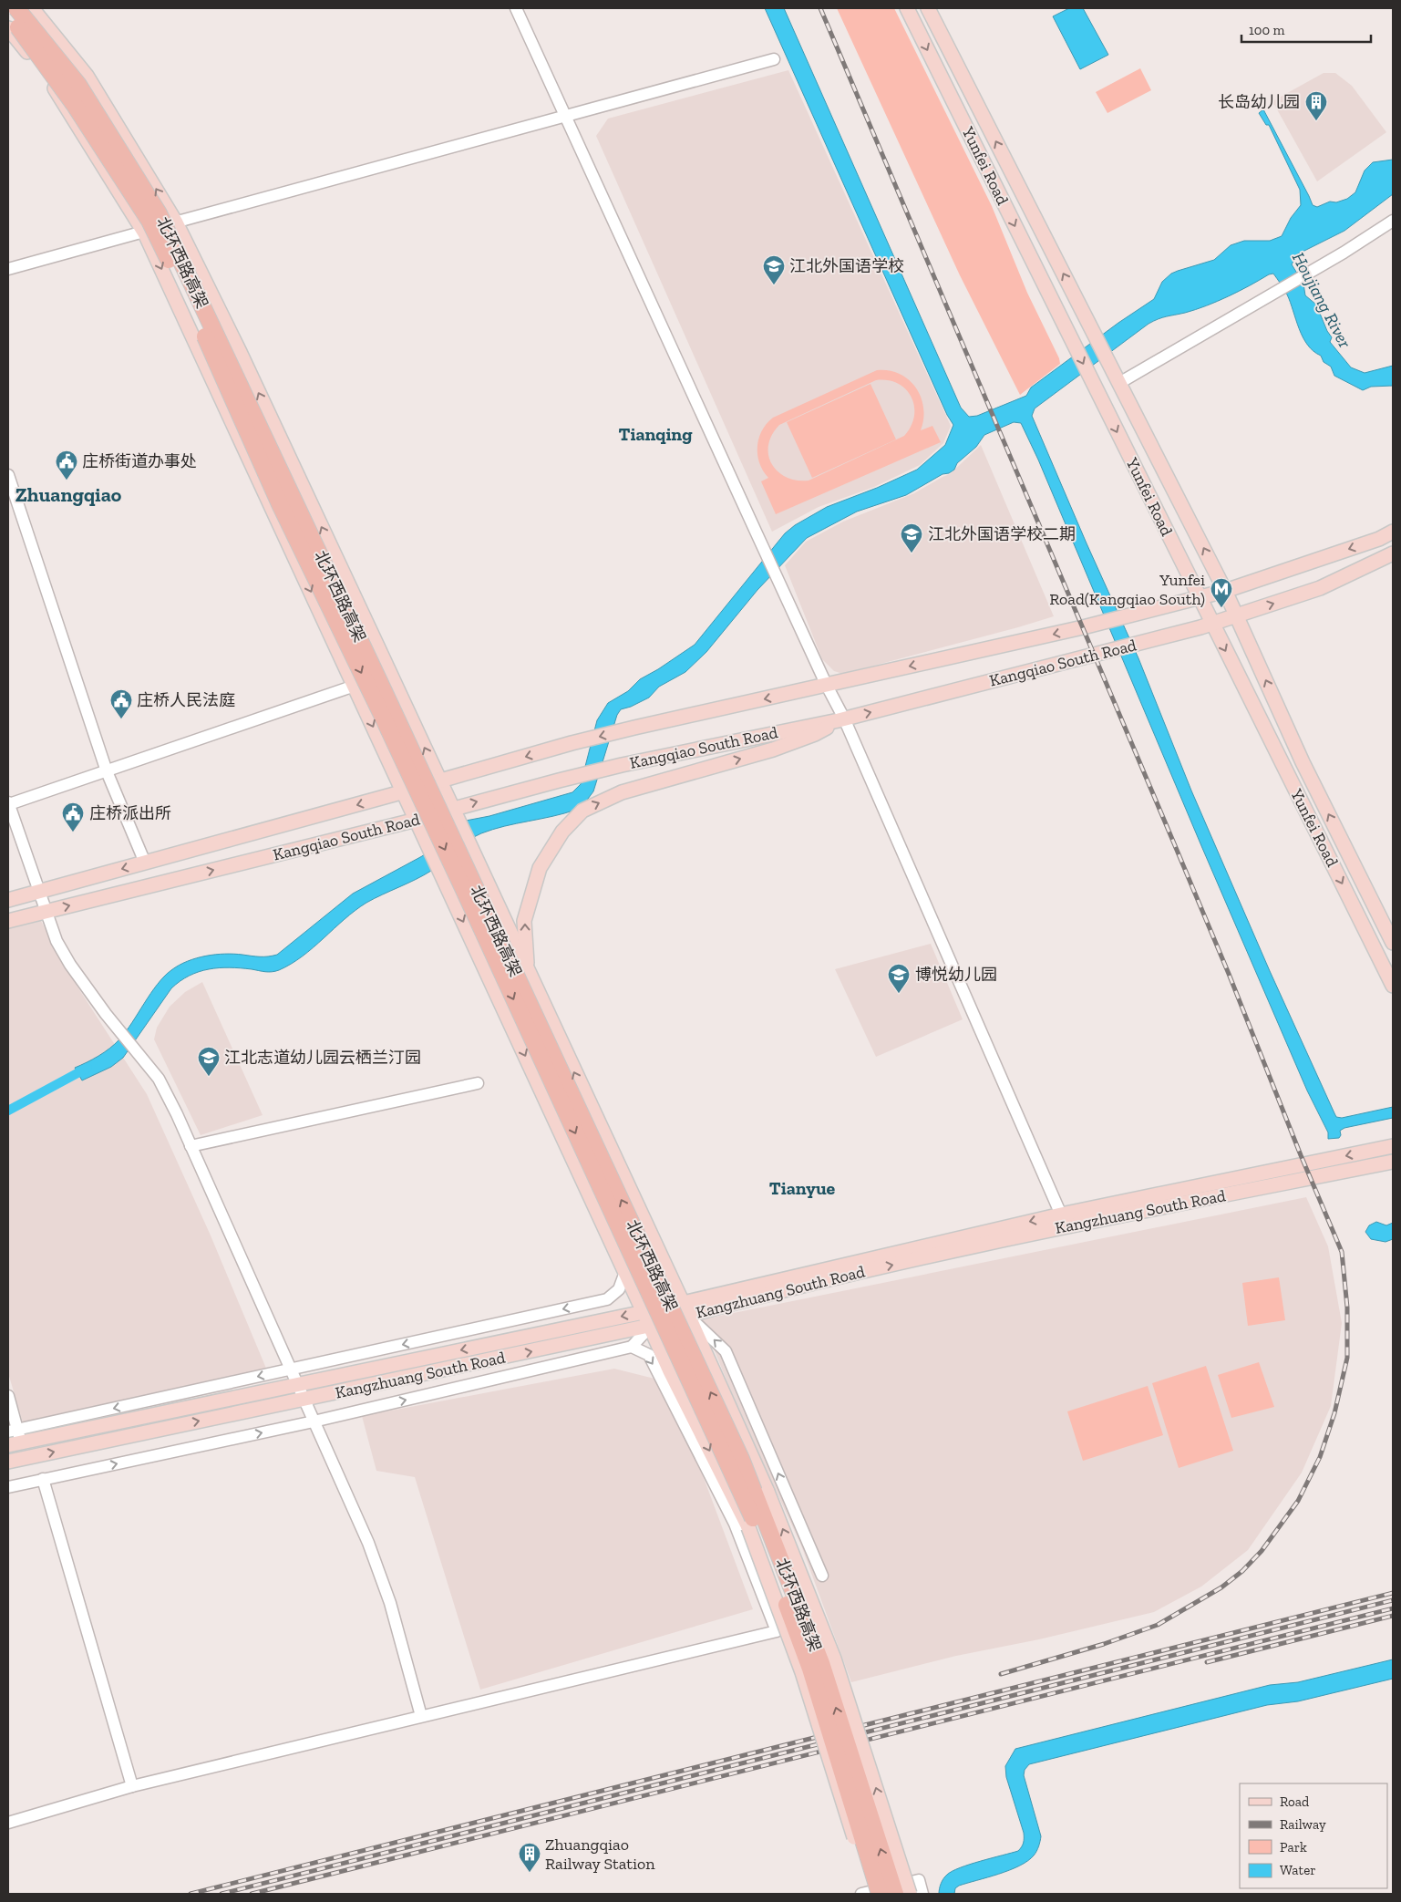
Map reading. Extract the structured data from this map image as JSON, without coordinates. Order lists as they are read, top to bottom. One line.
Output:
{"streets":{"highway":["北环西路高架"],"main road":["Yunfei Road","Kangqiao South Road","Kangzhuang South Road"]},"crossings":[["Yunfei Road","Kangqiao South Road"]],"districts":["Tianqing","Zhuangqiao","Tianyue"],"water":["Houjiang River"],"places":{"building":["长岛幼儿园","Zhuangqiao Railway Station"],"school or university":["江北外国语学校","江北外国语学校二期","博悦幼儿园","江北志道幼儿园云栖兰汀园"],"public building":["庄桥街道办事处","庄桥人民法庭","庄桥派出所"],"metro station":["Yunfei Road(Kangqiao South)"]},"legend":["Road","Railway","Park","Water"],"scale_bar":"100 m"}
